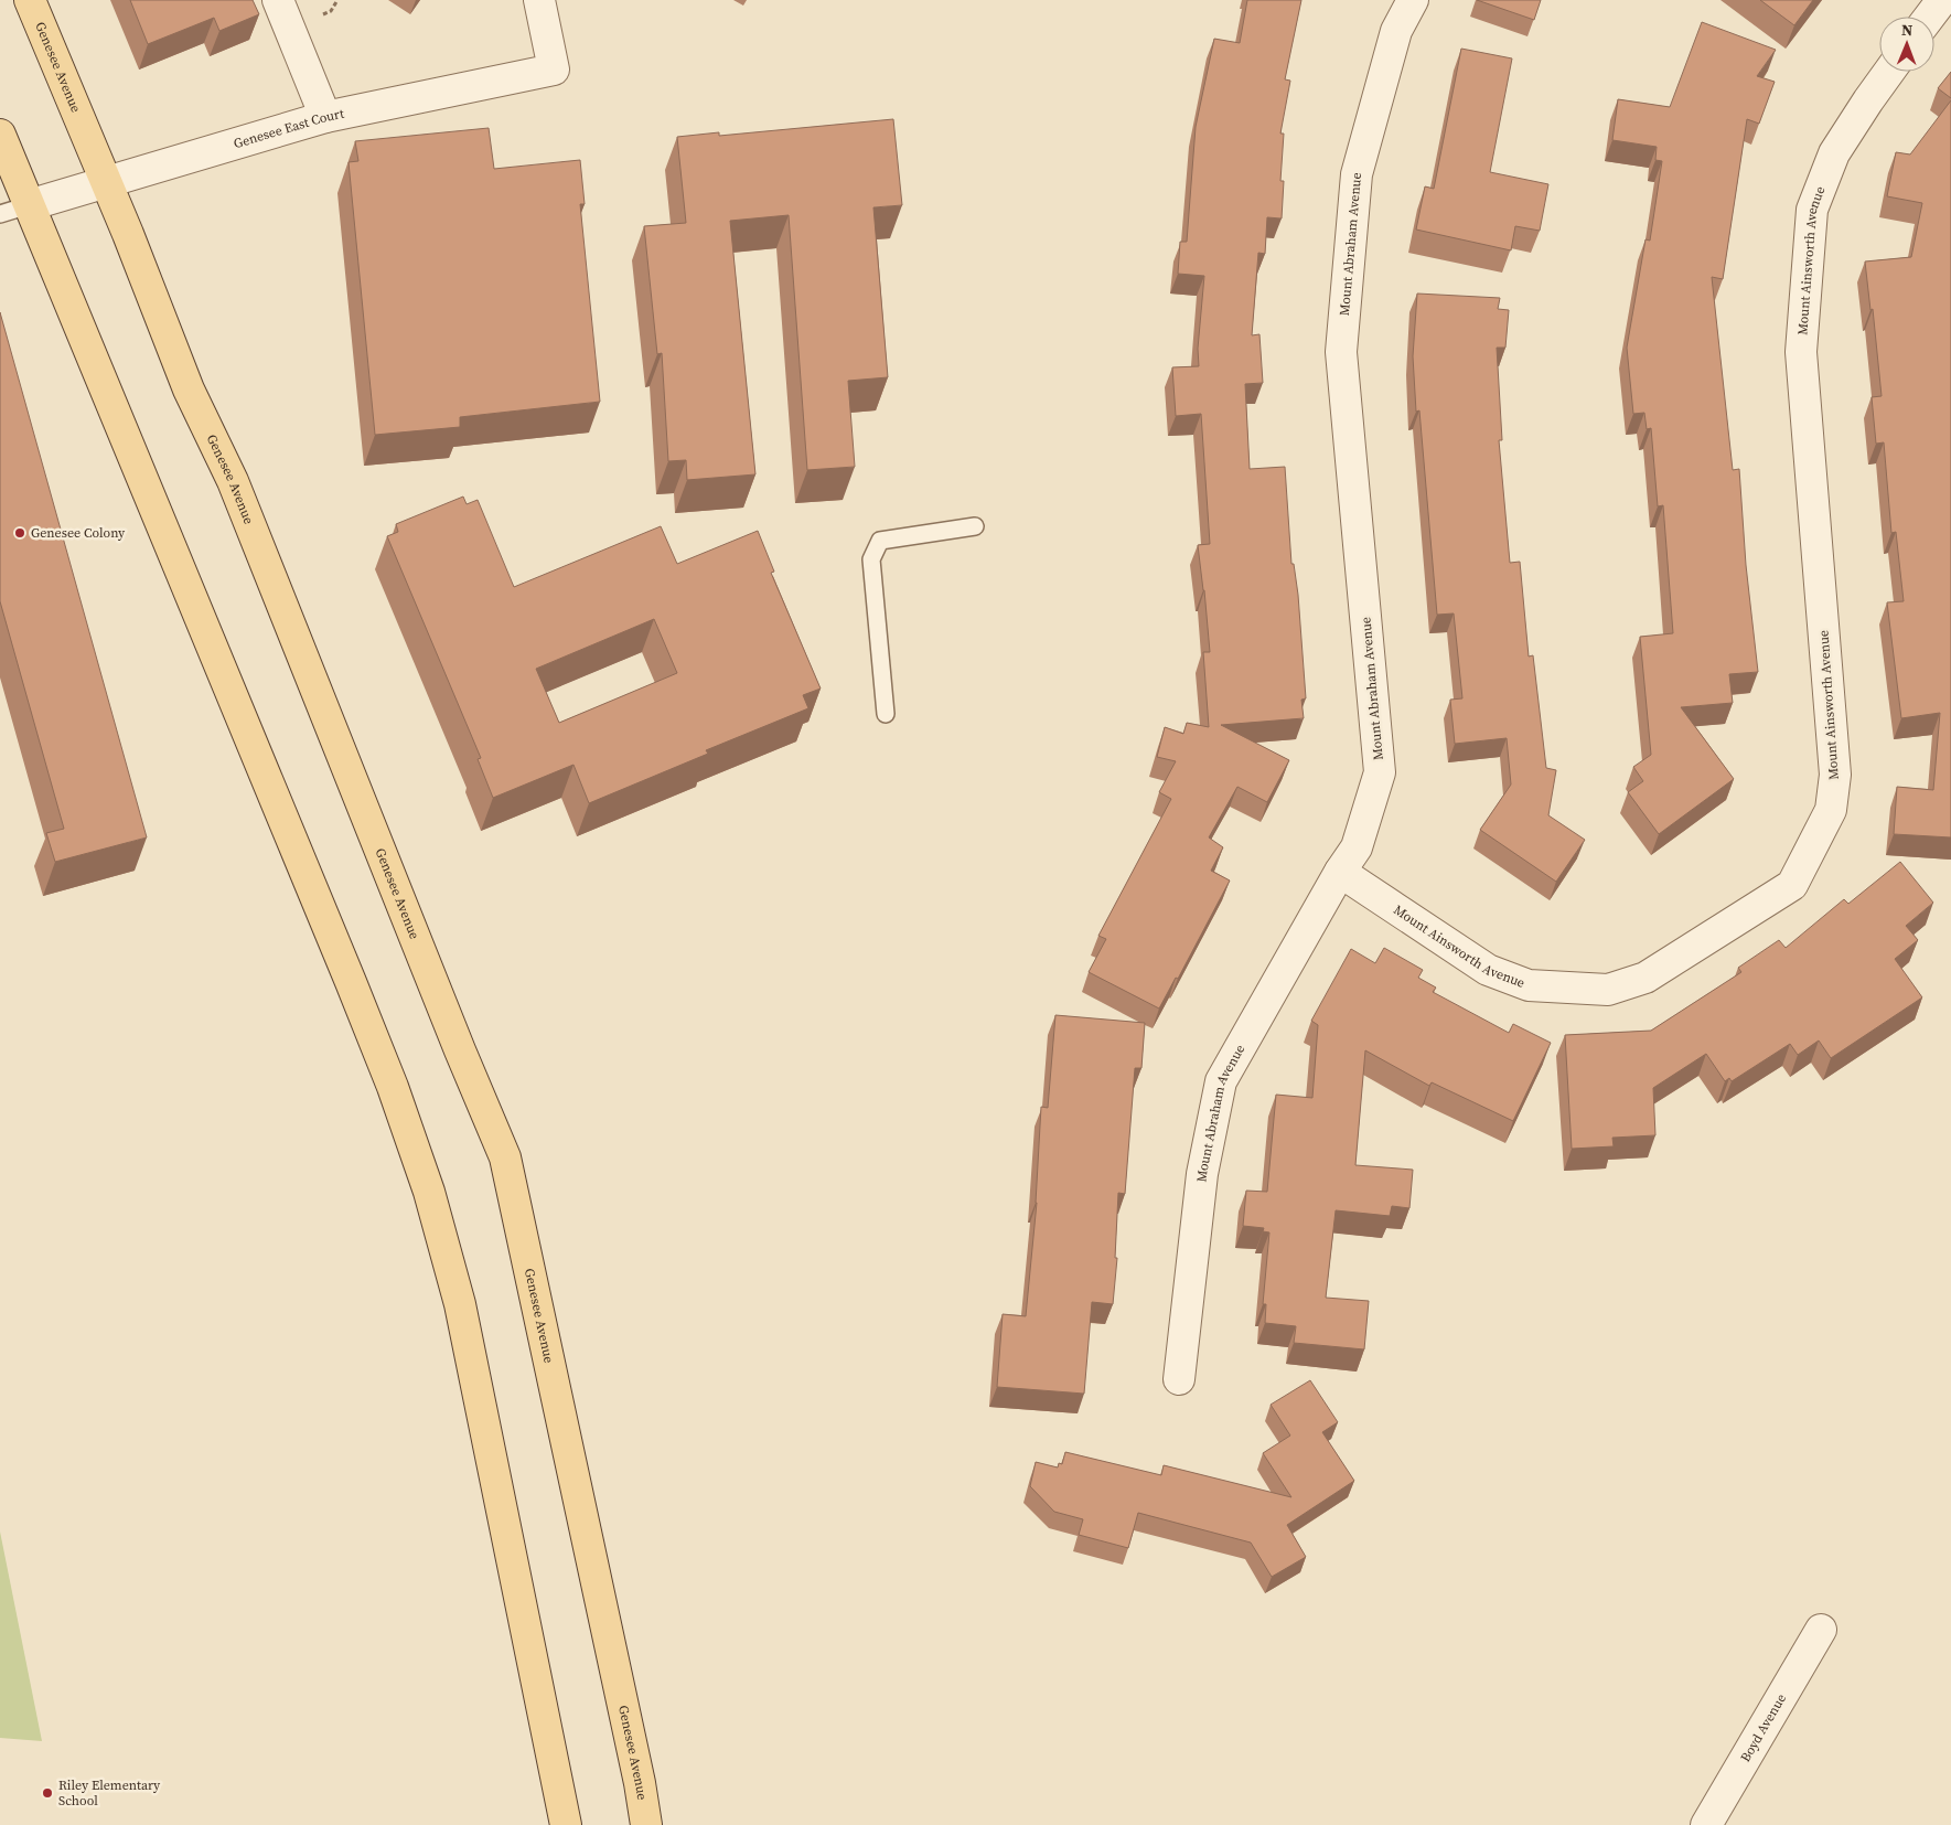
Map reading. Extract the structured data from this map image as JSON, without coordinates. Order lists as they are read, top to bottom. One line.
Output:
{"streets":{"main road":["Genesee Avenue"],"street":["Genesee East Court","Mount Abraham Avenue","Mount Ainsworth Avenue","Boyd Avenue"]},"crossings":[["Genesee Avenue","Genesee East Court"],["Mount Abraham Avenue","Mount Ainsworth Avenue"]],"places":["Genesee Colony","Riley Elementary School"],"north":"top"}
